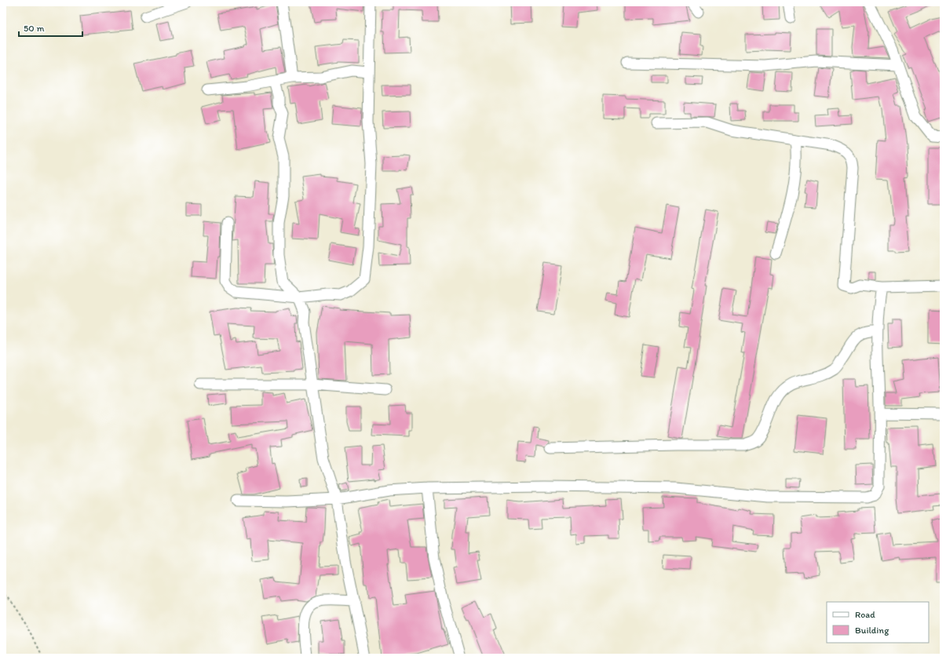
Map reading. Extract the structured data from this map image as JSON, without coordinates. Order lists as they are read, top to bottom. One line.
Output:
{"legend":["Road","Building"],"scale_bar":"50 m"}
